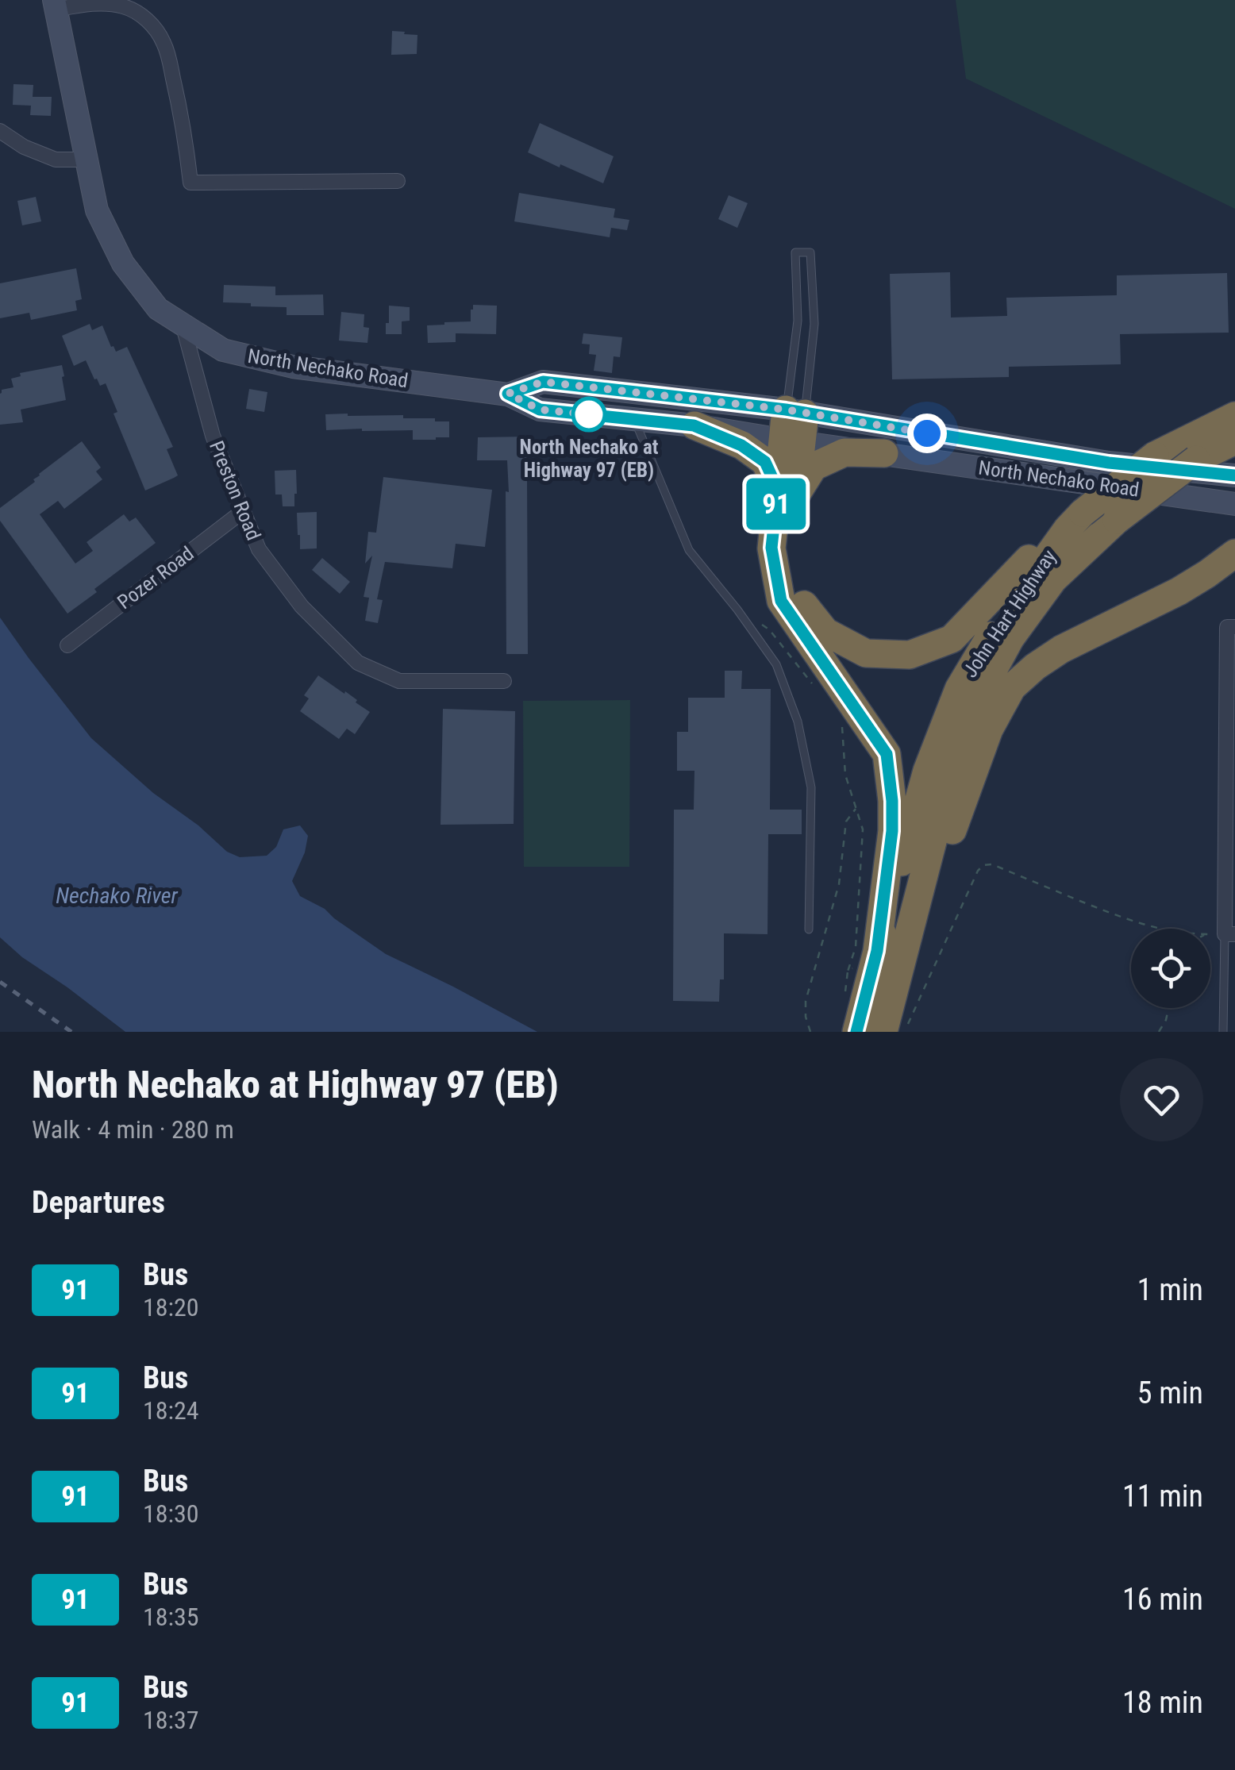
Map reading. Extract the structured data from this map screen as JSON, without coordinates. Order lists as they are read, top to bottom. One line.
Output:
{"streets":{"highway":["John Hart Highway"],"main road":["North Nechako Road"],"street":["Preston Road","Pozer Road"]},"crossings":[["North Nechako Road","Preston Road"],["Preston Road","Pozer Road"]],"water":["Nechako River"],"places":["North Nechako at Highway 97 (EB)"],"lines":["bus line 91"],"page":{"on_map":"91","heading":[["North Nechako at Highway 97 (EB)","Walk · 4 min · 280 m"],"Departures"],"list":[{"mark":"91","name":"Bus","note":"18:20","value":"1 min"},{"mark":"91","name":"Bus","note":"18:24","value":"5 min"},{"mark":"91","name":"Bus","note":"18:30","value":"11 min"},{"mark":"91","name":"Bus","note":"18:35","value":"16 min"},{"mark":"91","name":"Bus","note":"18:37","value":"18 min"}]}}
